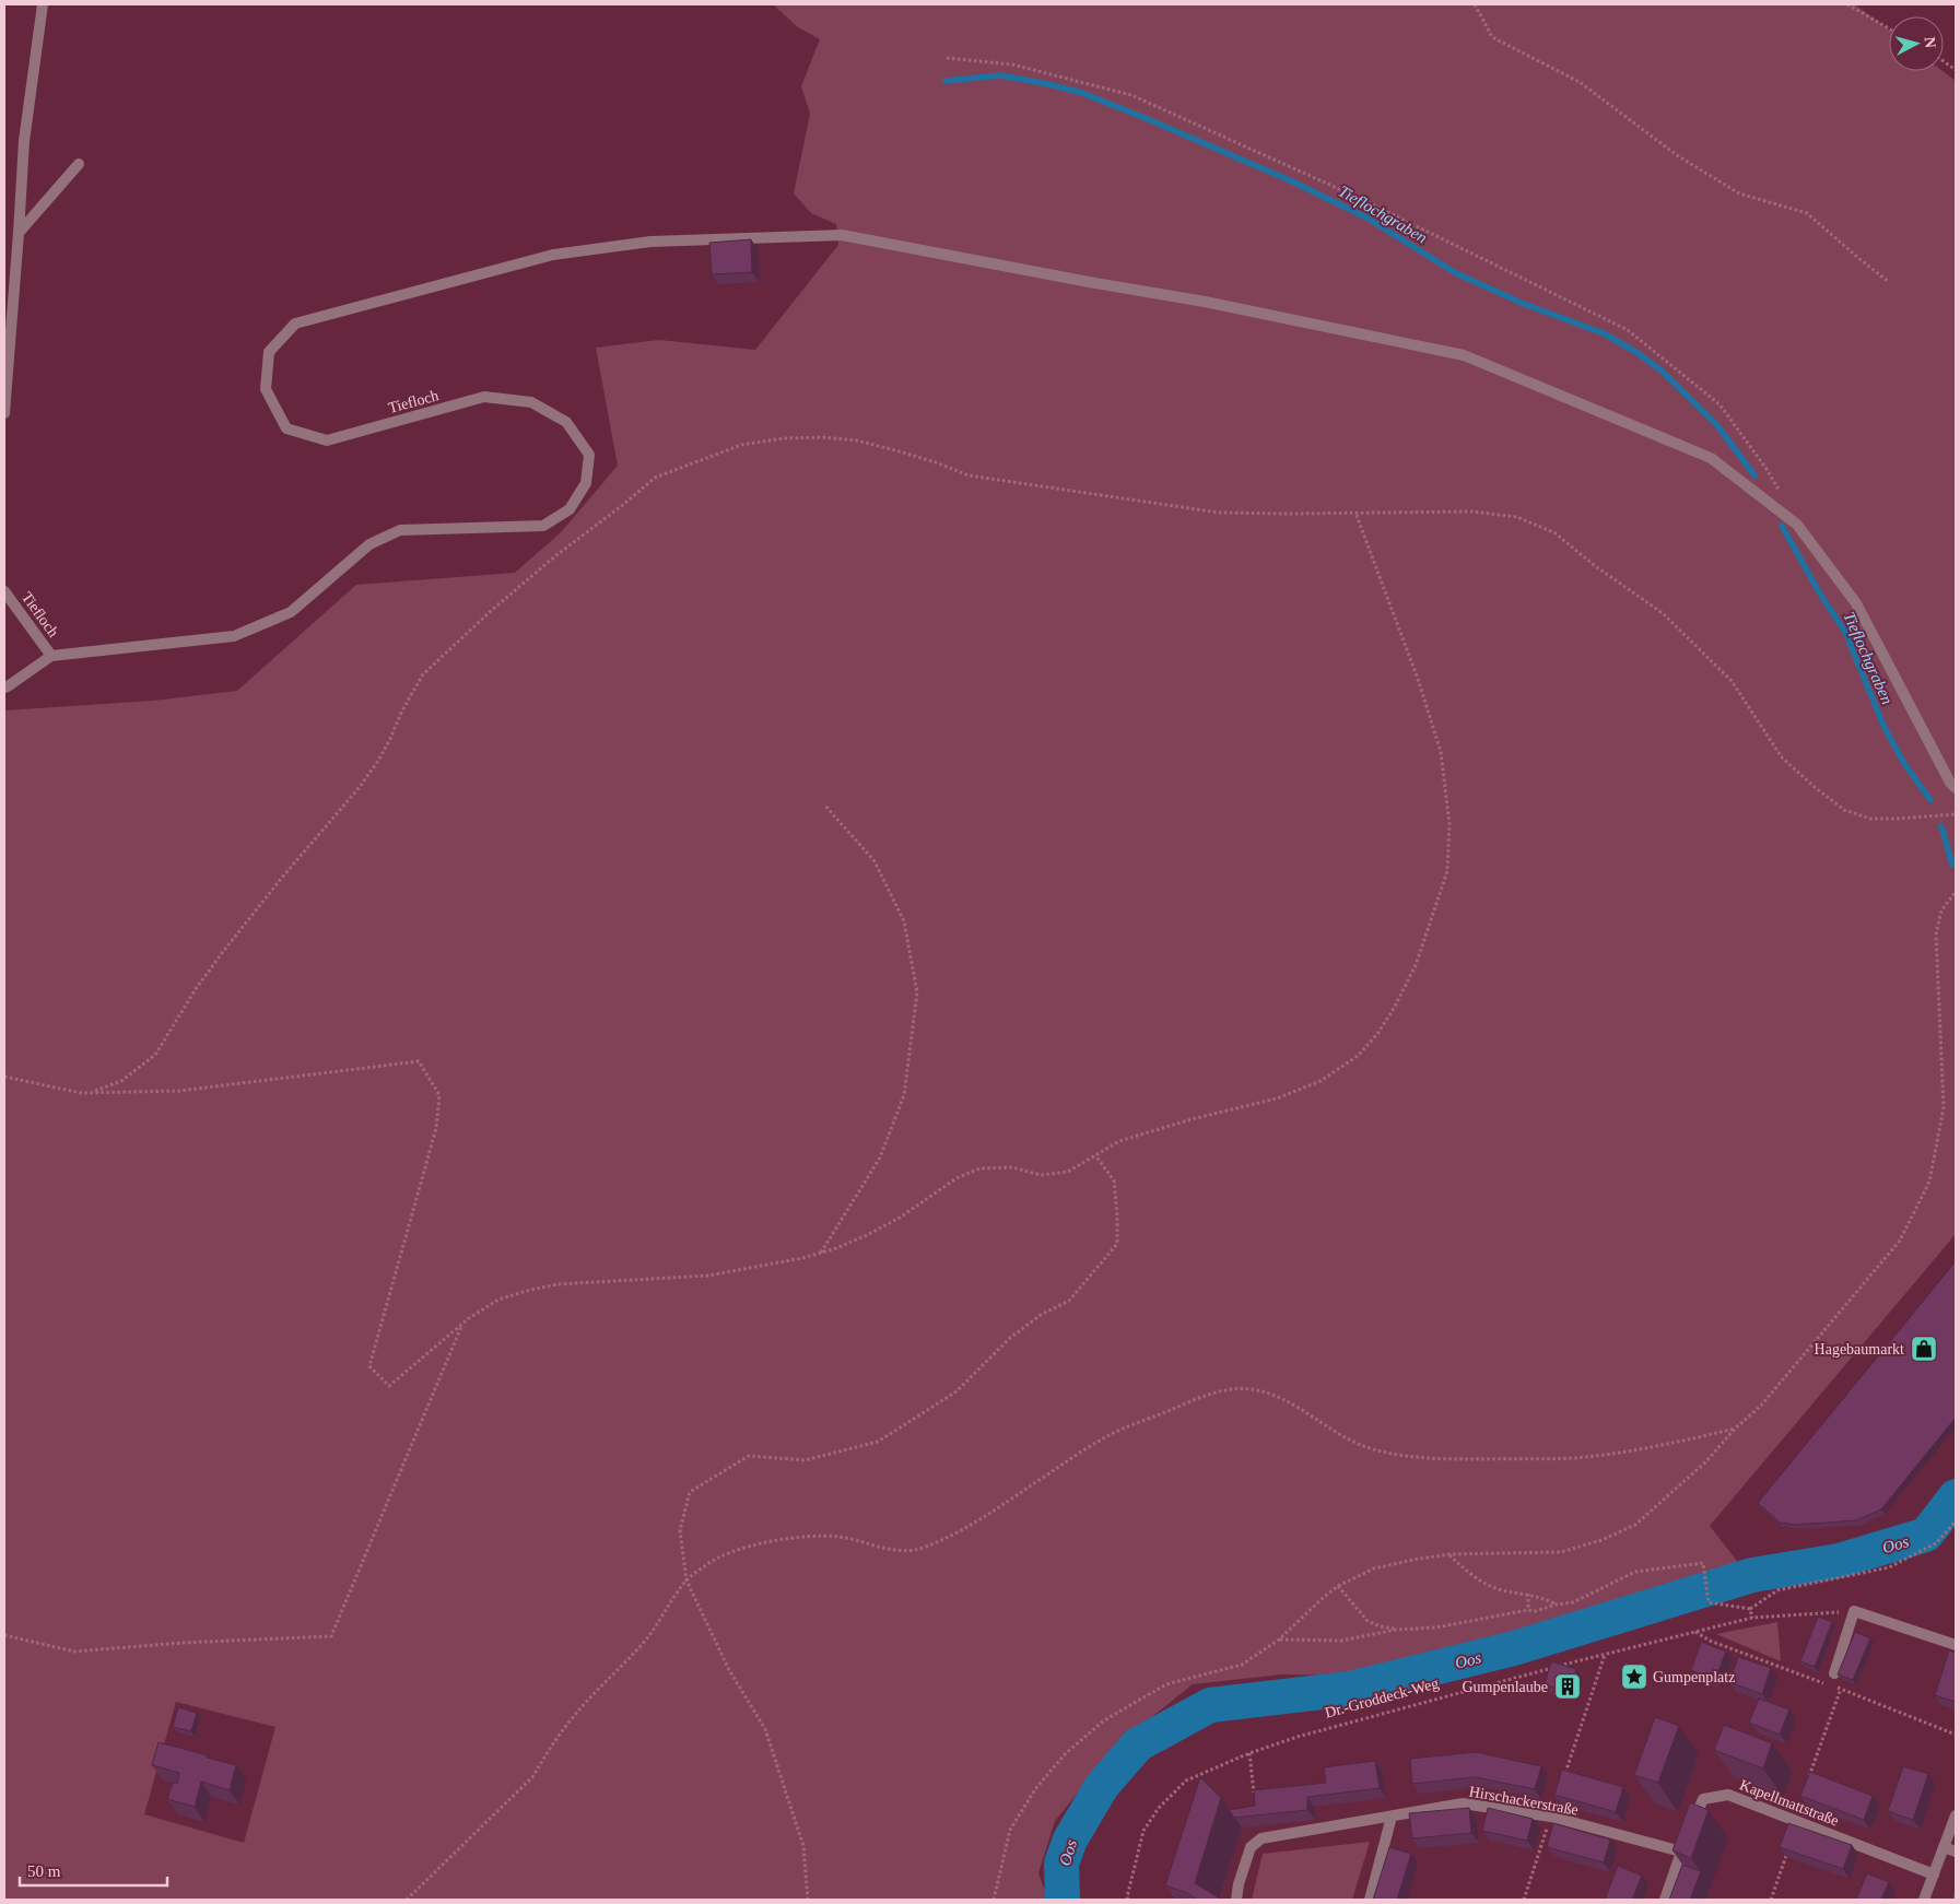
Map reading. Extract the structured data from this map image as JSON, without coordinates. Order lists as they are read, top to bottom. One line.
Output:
{"streets":{"street":["Tiefloch","Hirschackerstraße","Kapellmattstraße"],"path":["Dr.-Groddeck-Weg"]},"crossings":[["Hirschackerstraße","Kapellmattstraße"]],"water":["Tieflochgraben","Oos"],"places":{"shop":["Hagebaumarkt"],"place":["Gumpenplatz"],"building":["Gumpenlaube"]},"scale_bar":"50 m","north":"right"}
